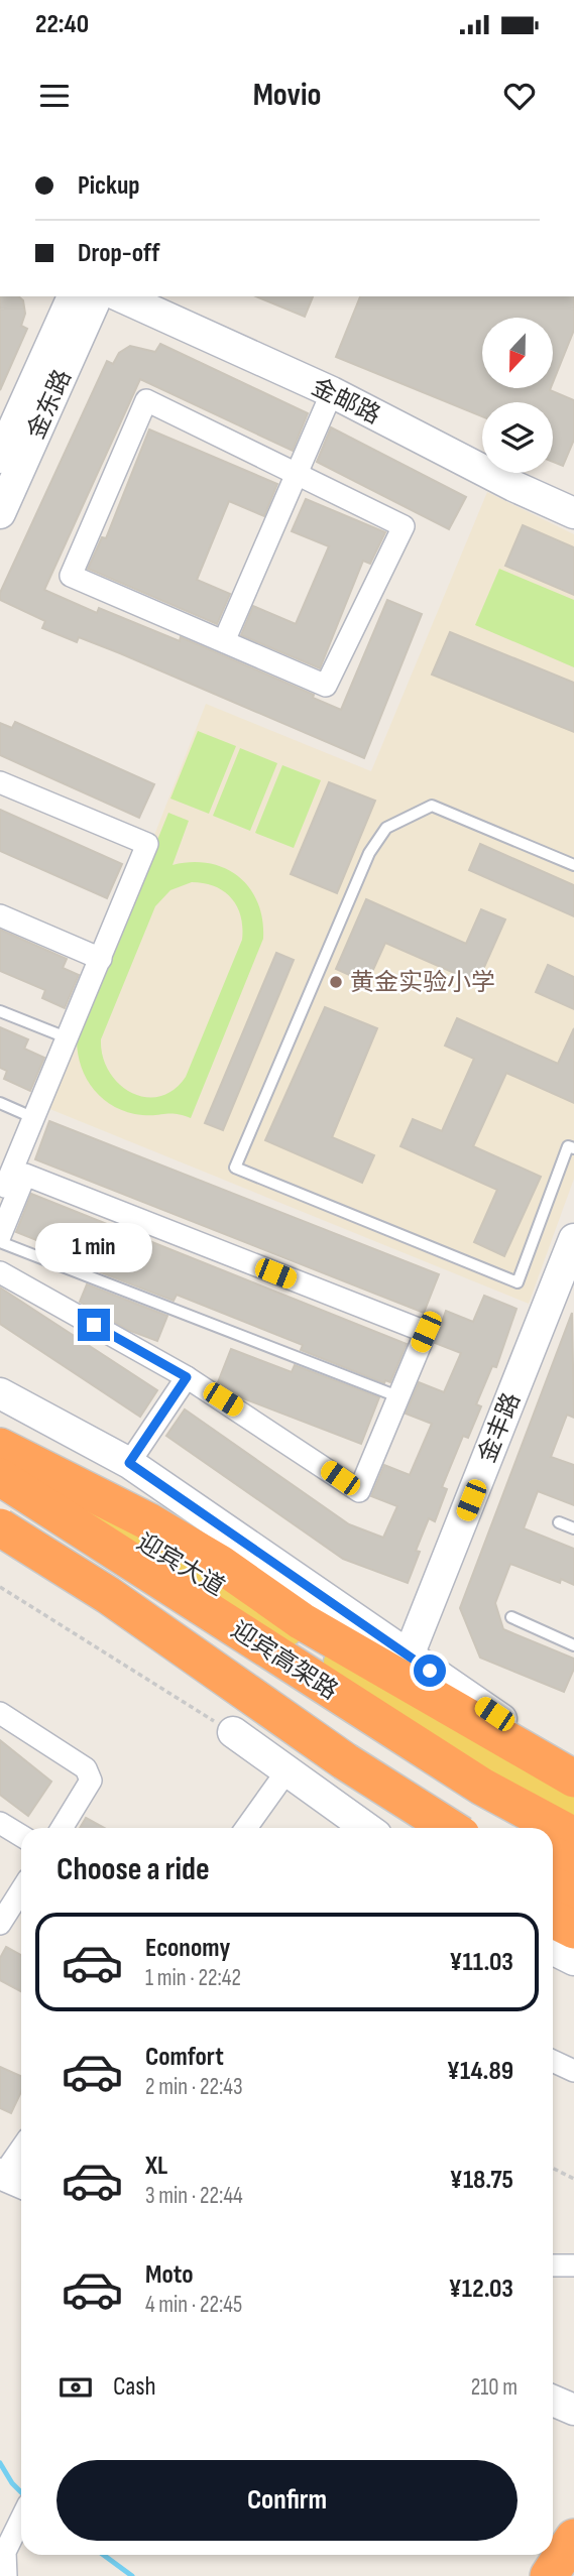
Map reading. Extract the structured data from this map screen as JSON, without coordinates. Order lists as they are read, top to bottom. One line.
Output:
{"streets":{"highway":["迎宾高架路"],"main road":["迎宾大道"],"street":["金邮路","金东路","金丰路"]},"places":["黄金实验小学"],"north":"bottom","page":{"status":"22:40","header":"Movio","banner":["Pickup","Drop-off"],"bubble":"1 min","heading":"Choose a ride","list":[{"name":"Economy","note":"1 min · 22:42","value":"¥11.03"},{"name":"Comfort","note":"2 min · 22:43","value":"¥14.89"},{"name":"XL","note":"3 min · 22:44","value":"¥18.75"},{"name":"Moto","note":"4 min · 22:45","value":"¥12.03"}],"pay":["Cash","210 m"],"buttons":"Confirm"}}
